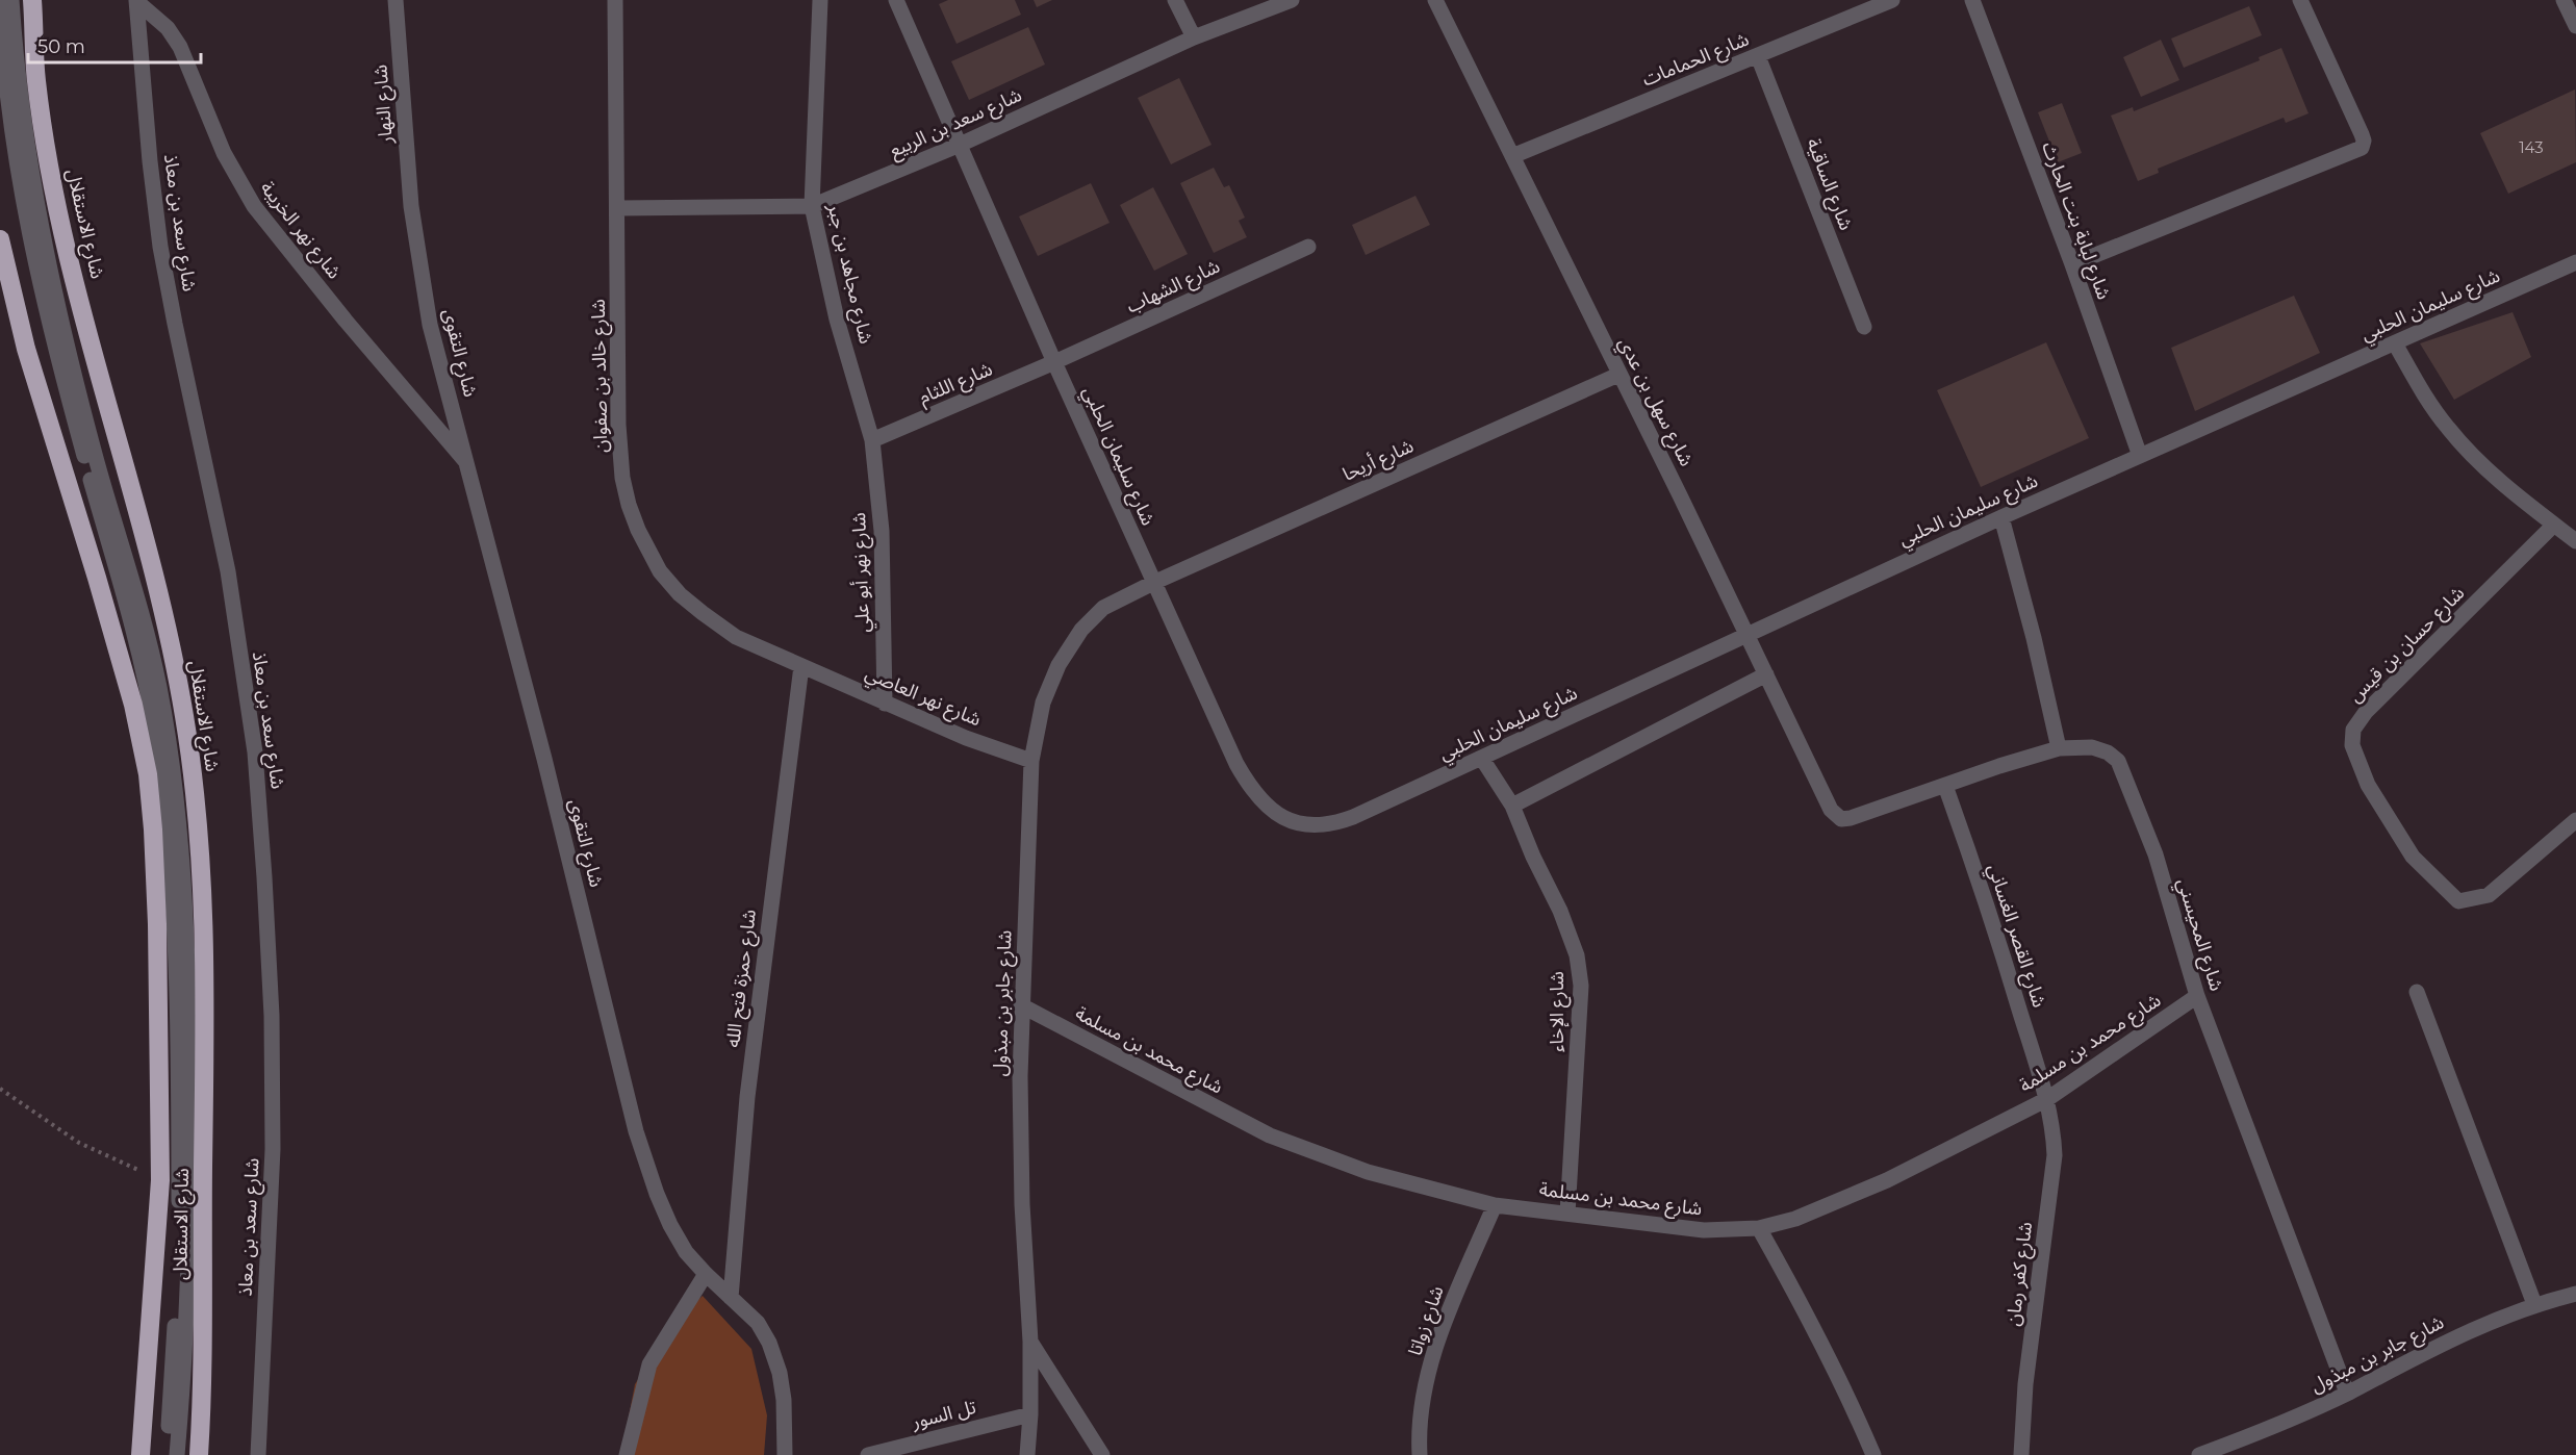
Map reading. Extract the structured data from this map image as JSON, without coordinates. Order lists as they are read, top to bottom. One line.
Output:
{"streets":{"highway":["شارع الاستقلال"],"street":["شارع الحمامات","شارع النهار","شارع سعد بن الربيع","شارع الساقية","شارع لبابة بنت الحارث","شارع سعد بن معاذ","شارع نهر الخريبة","شارع مجاهد بن جبر","شارع الشهاب","شارع سليمان الحلبي","شارع التقوى","شارع خالد بن صفوان","شارع اللثام","شارع سهل بن عدي","شارع أريحا","شارع نهر أبو علي","شارع حسان بن قيس","شارع نهر العاصي","شارع المحيسني","شارع القصر الغساني","شارع حمزة فتح الله","شارع جابر بن مبذول","شارع الإخاء","شارع محمد بن مسلمة","شارع كفر رمان","شارع زواتا","تل السور"]},"crossings":[["شارع الحمامات","شارع الساقية"],["شارع الحمامات","شارع سهل بن عدي"],["شارع النهار","شارع التقوى"],["شارع سعد بن الربيع","شارع مجاهد بن جبر"],["شارع سعد بن الربيع","شارع سليمان الحلبي"],["شارع سعد بن الربيع","شارع خالد بن صفوان"],["شارع لبابة بنت الحارث","شارع سليمان الحلبي"],["شارع سعد بن معاذ","شارع نهر الخريبة"],["شارع نهر الخريبة","شارع التقوى"],["شارع مجاهد بن جبر","شارع اللثام"],["شارع مجاهد بن جبر","شارع نهر أبو علي"],["شارع الشهاب","شارع سليمان الحلبي"],["شارع الشهاب","شارع اللثام"],["شارع سليمان الحلبي","شارع اللثام"],["شارع سليمان الحلبي","شارع سهل بن عدي"],["شارع سليمان الحلبي","شارع أريحا"],["شارع سليمان الحلبي","شارع جابر بن مبذول"],["شارع سليمان الحلبي","شارع الإخاء"],["شارع التقوى","شارع حمزة فتح الله"],["شارع خالد بن صفوان","شارع نهر العاصي"],["شارع خالد بن صفوان","شارع حمزة فتح الله"],["شارع اللثام","شارع نهر أبو علي"],["شارع سهل بن عدي","شارع أريحا"],["شارع سهل بن عدي","شارع المحيسني"],["شارع أريحا","شارع جابر بن مبذول"],["شارع نهر أبو علي","شارع نهر العاصي"],["شارع نهر العاصي","شارع حمزة فتح الله"],["شارع نهر العاصي","شارع جابر بن مبذول"],["شارع المحيسني","شارع القصر الغساني"],["شارع المحيسني","شارع جابر بن مبذول"],["شارع المحيسني","شارع محمد بن مسلمة"],["شارع القصر الغساني","شارع محمد بن مسلمة"],["شارع القصر الغساني","شارع كفر رمان"],["شارع جابر بن مبذول","شارع محمد بن مسلمة"],["شارع الإخاء","شارع محمد بن مسلمة"],["شارع محمد بن مسلمة","شارع كفر رمان"],["شارع محمد بن مسلمة","شارع زواتا"]],"house_numbers":["143"],"scale_bar":"50 m"}
